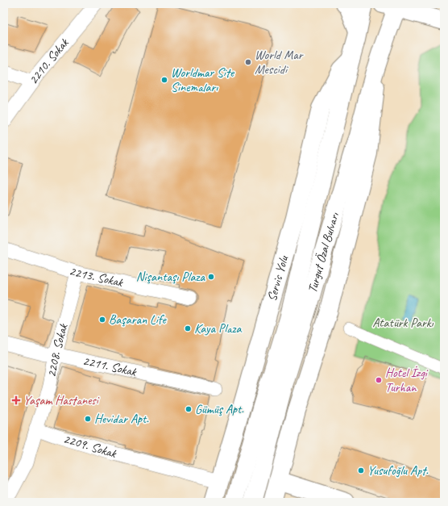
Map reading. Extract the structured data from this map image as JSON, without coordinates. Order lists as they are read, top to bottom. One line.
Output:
{"streets":{"main road":["Turgut Özal Bulvarı","Servis Yolu"],"street":["2210. Sokak","2213. Sokak","2208. Sokak","2211. Sokak","2209. Sokak"]},"crossings":[["Turgut Özal Bulvarı","Servis Yolu"],["2213. Sokak","2208. Sokak"],["Servis Yolu","2209. Sokak"],["2208. Sokak","2211. Sokak"],["2208. Sokak","2209. Sokak"]],"parks":["Atatürk Parkı"],"places":{"other":["World Mar Mescidi","Worldmar Site Sinemaları","Nişantaşı Plaza","Başaran Life","Kaya Plaza","Hotel İzgi Turhan","Gümüş Apt.","Hevidar Apt.","Yusufoğlu Apt."],"health":["Yaşam Hastanesi"]}}
